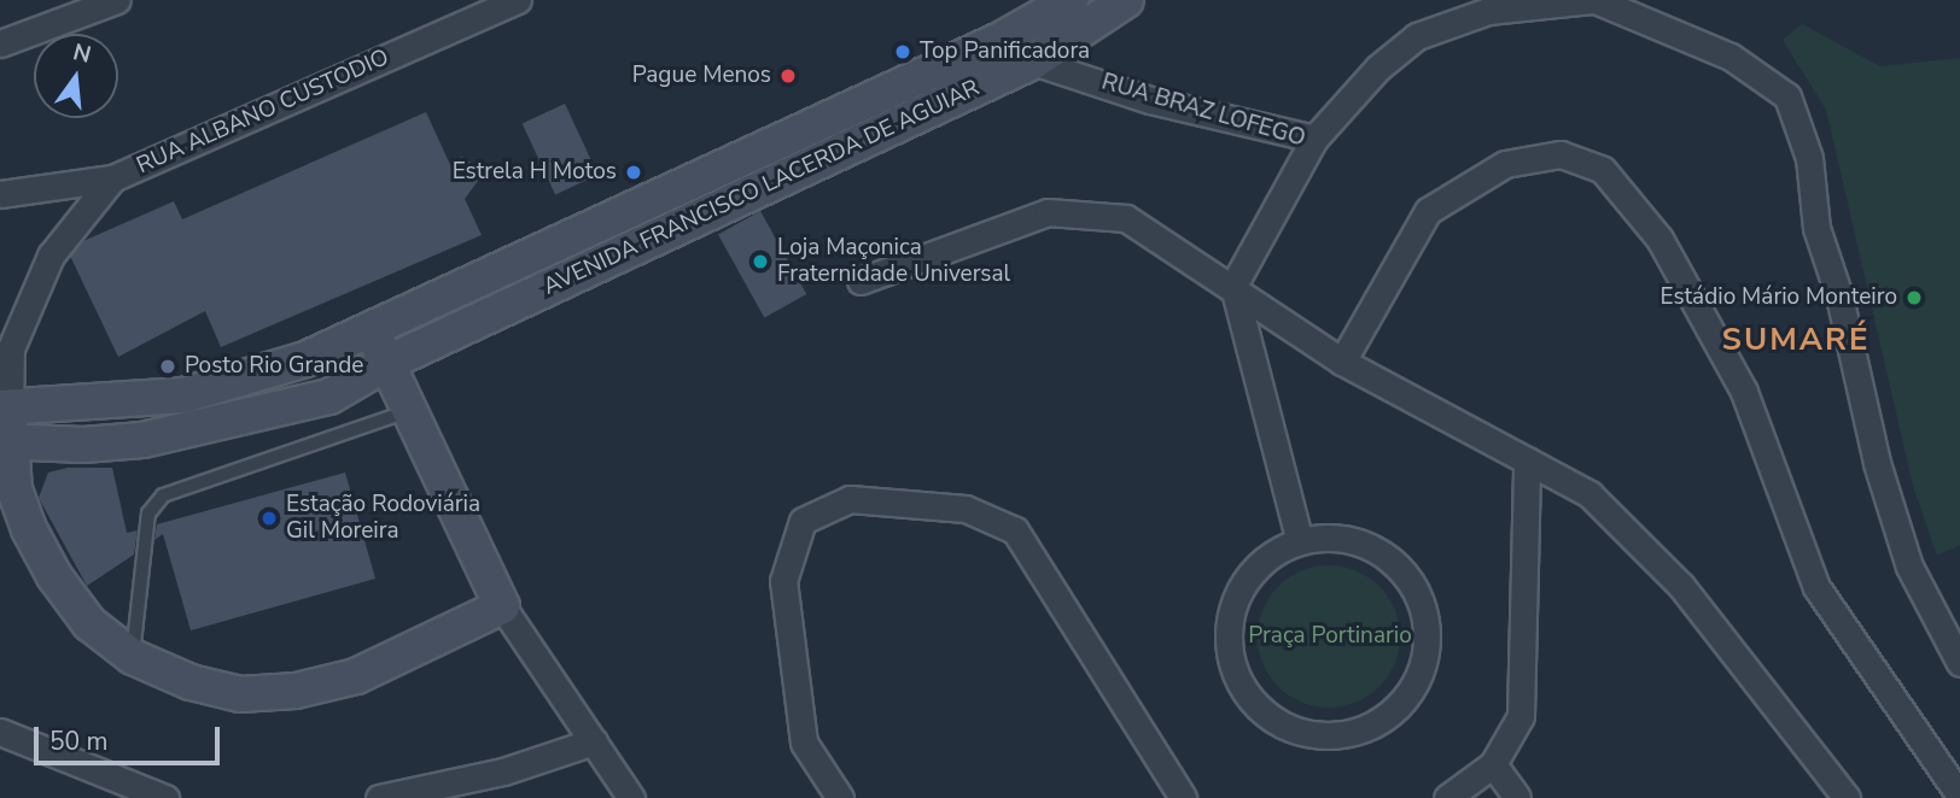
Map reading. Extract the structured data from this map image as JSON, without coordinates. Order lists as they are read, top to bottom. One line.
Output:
{"streets":{"main road":["AVENIDA FRANCISCO LACERDA DE AGUIAR"],"street":["RUA BRAZ LOFEGO","RUA ALBANO CUSTODIO"]},"crossings":[["RUA BRAZ LOFEGO","AVENIDA FRANCISCO LACERDA DE AGUIAR"]],"districts":["SUMARÉ"],"parks":["Praça Portinario"],"places":["Top Panificadora","Pague Menos","Estrela H Motos","Loja Maçonica Fraternidade Universal","Estádio Mário Monteiro","Posto Rio Grande","Estação Rodoviária Gil Moreira"],"scale_bar":"50 m","north":"top"}
